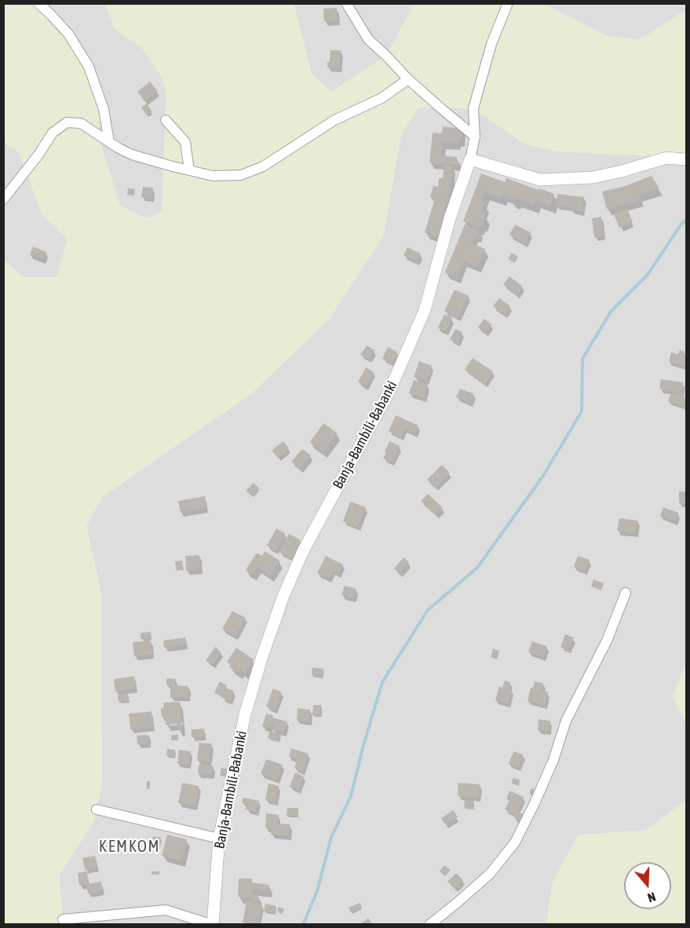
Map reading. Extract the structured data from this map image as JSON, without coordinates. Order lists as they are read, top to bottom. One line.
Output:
{"streets":{"street":["Banja-Bambili-Babanki"]},"districts":["KEMKOM"],"north":"bottom"}
